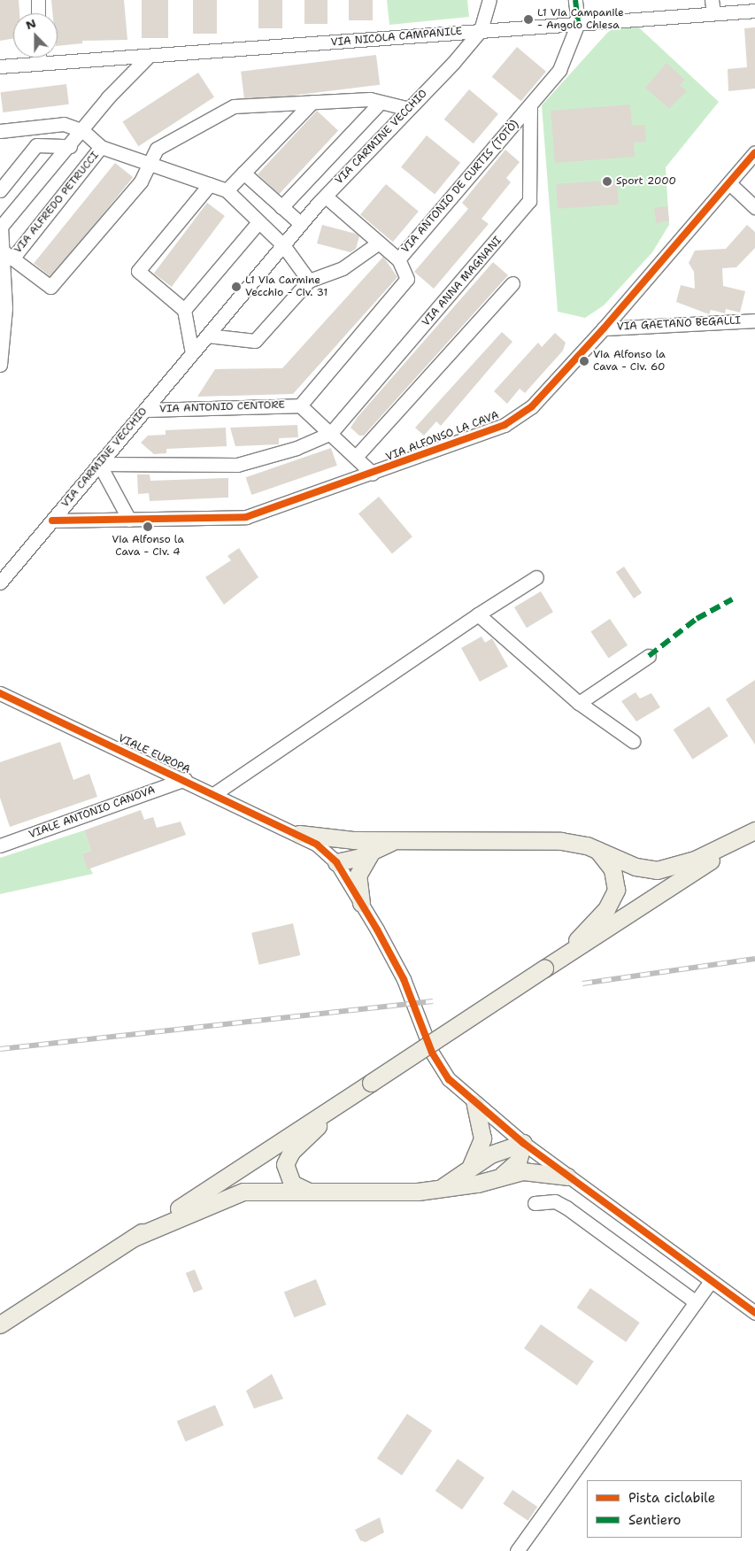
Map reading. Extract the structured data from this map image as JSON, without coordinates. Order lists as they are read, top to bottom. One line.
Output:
{"streets":{"street":["VIA NICOLA CAMPANILE","VIA CARMINE VECCHIO","VIA ANTONIO DE CURTIS (TOTÒ)","VIA ALFREDO PETRUCCI","VIA ANNA MAGNANI","VIA GAETANO BEGALLI","VIA ANTONIO CENTORE","VIA ALFONSO LA CAVA","VIALE EUROPA","VIALE ANTONIO CANOVA"]},"crossings":[["VIA NICOLA CAMPANILE","VIA CARMINE VECCHIO"],["VIA NICOLA CAMPANILE","VIA ANTONIO DE CURTIS (TOTÒ)"],["VIA NICOLA CAMPANILE","VIA ALFREDO PETRUCCI"],["VIA CARMINE VECCHIO","VIA ANTONIO CENTORE"],["VIA CARMINE VECCHIO","VIA ALFONSO LA CAVA"],["VIA ANTONIO DE CURTIS (TOTÒ)","VIA ANNA MAGNANI"],["VIA ANTONIO DE CURTIS (TOTÒ)","VIA ANTONIO CENTORE"],["VIA GAETANO BEGALLI","VIA ALFONSO LA CAVA"],["VIALE EUROPA","VIALE ANTONIO CANOVA"]],"places":["L1 Via Campanile - Angolo Chiesa","Sport 2000","L1 Via Carmine Vecchio - Civ. 31","Via Alfonso la Cava - Civ. 60","Via Alfonso la Cava - Civ. 4"],"legend":["Pista ciclabile","Sentiero"],"north":"top"}
